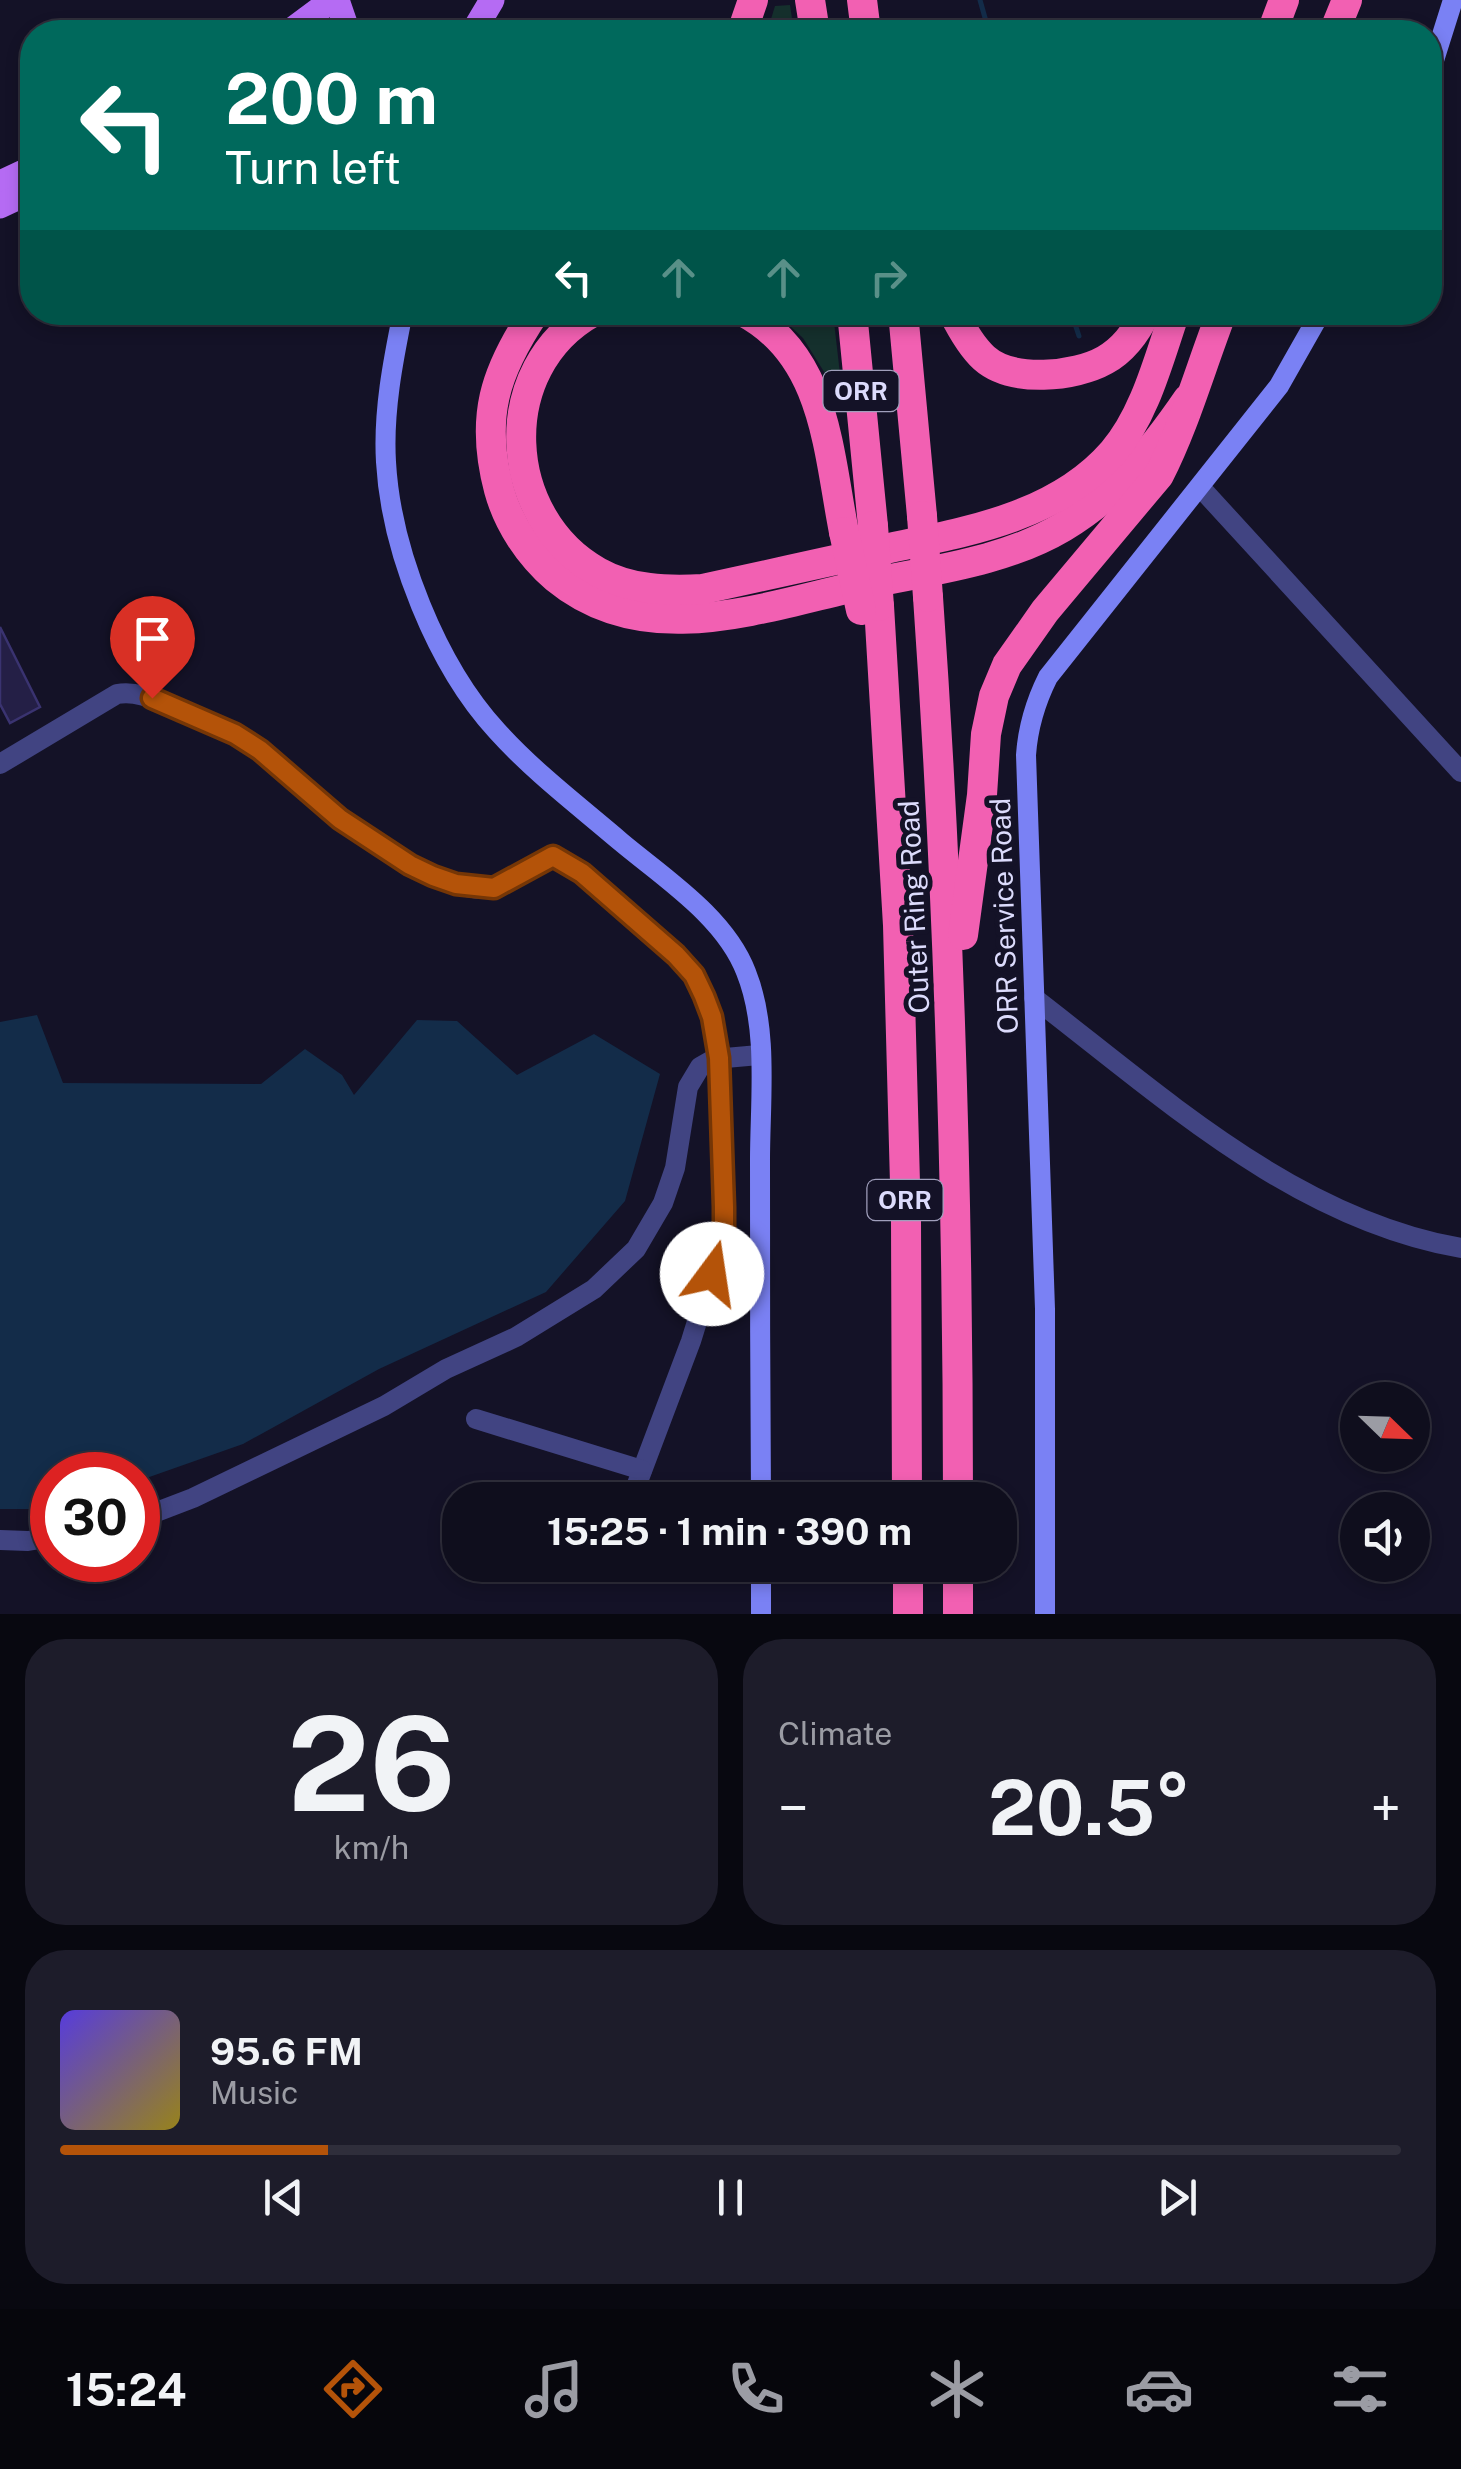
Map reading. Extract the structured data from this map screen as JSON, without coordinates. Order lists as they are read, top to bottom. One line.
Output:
{"streets":{"highway":["ORR","Outer Ring Road"],"main road":["ORR Service Road"]},"crossings":[["ORR","Outer Ring Road"]],"north":"bottom right","page":{"turn":["200 m","Turn left"],"limit":"30","trip":"15:25 · 1 min · 390 m","tile":[["26","km/h"],"Climate"],"heat":["−","20.5°","+"],"song":["95.6 FM","Music"],"tabs":"15:24"}}
